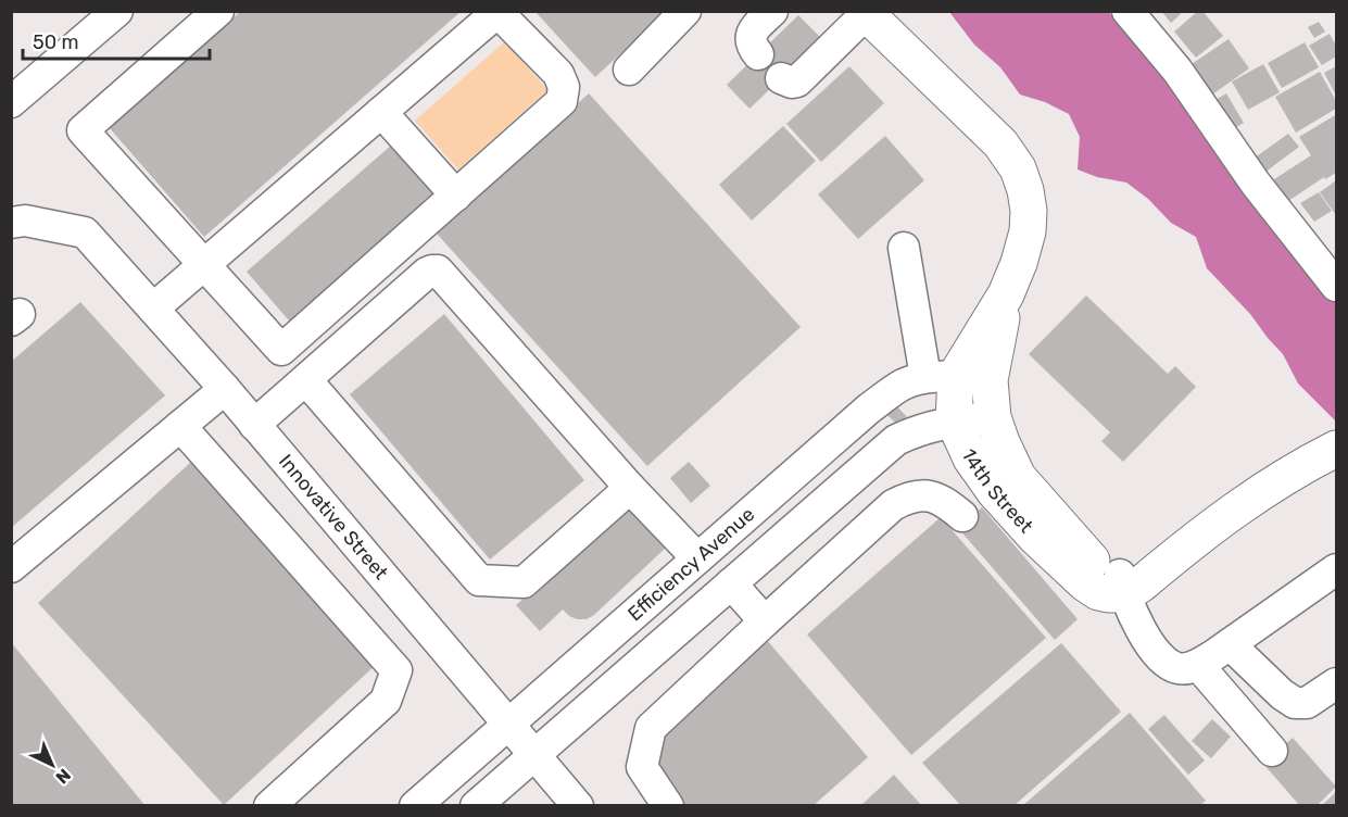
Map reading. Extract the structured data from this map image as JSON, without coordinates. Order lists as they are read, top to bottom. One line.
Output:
{"streets":{"main road":["14th Street"],"street":["Innovative Street","Efficiency Avenue"]},"crossings":[["14th Street","Efficiency Avenue"],["Innovative Street","Efficiency Avenue"]],"scale_bar":"50 m","north":"bottom right"}
